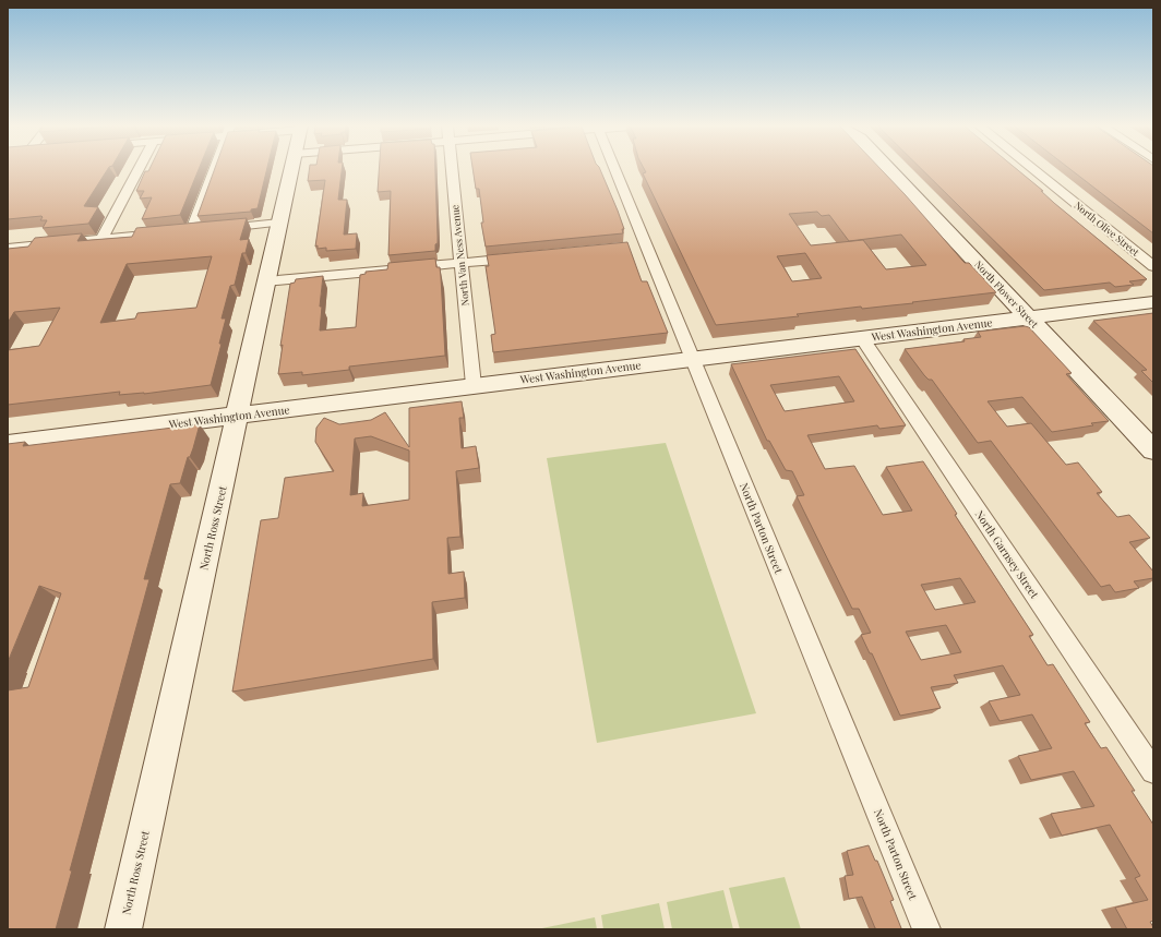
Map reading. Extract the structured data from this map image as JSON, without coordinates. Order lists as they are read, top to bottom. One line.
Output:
{"streets":{"street":["North Olive Street","North Van Ness Avenue","North Flower Street","West Washington Avenue","North Ross Street","North Parton Street","North Garnsey Street"]},"crossings":[["North Van Ness Avenue","West Washington Avenue"],["North Flower Street","West Washington Avenue"],["West Washington Avenue","North Ross Street"],["West Washington Avenue","North Parton Street"],["West Washington Avenue","North Garnsey Street"]]}
